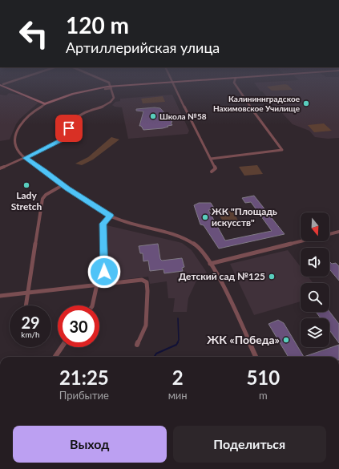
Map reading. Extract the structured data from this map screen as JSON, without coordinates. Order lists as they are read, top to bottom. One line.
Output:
{"places":["Калининнградское Нахимовское Училище","Школа №58","Lady Stretch","ЖК \"Площадь искусств\"","Детский сад №125","ЖК «Победа»"],"north":"bottom","page":{"turn":["120 m","Артиллерийская улица"],"speed":"29 km/h","limit":"30","eta":["21:25","Прибытие","2","мин","510","m"],"buttons":["Выход","Поделиться"]}}
